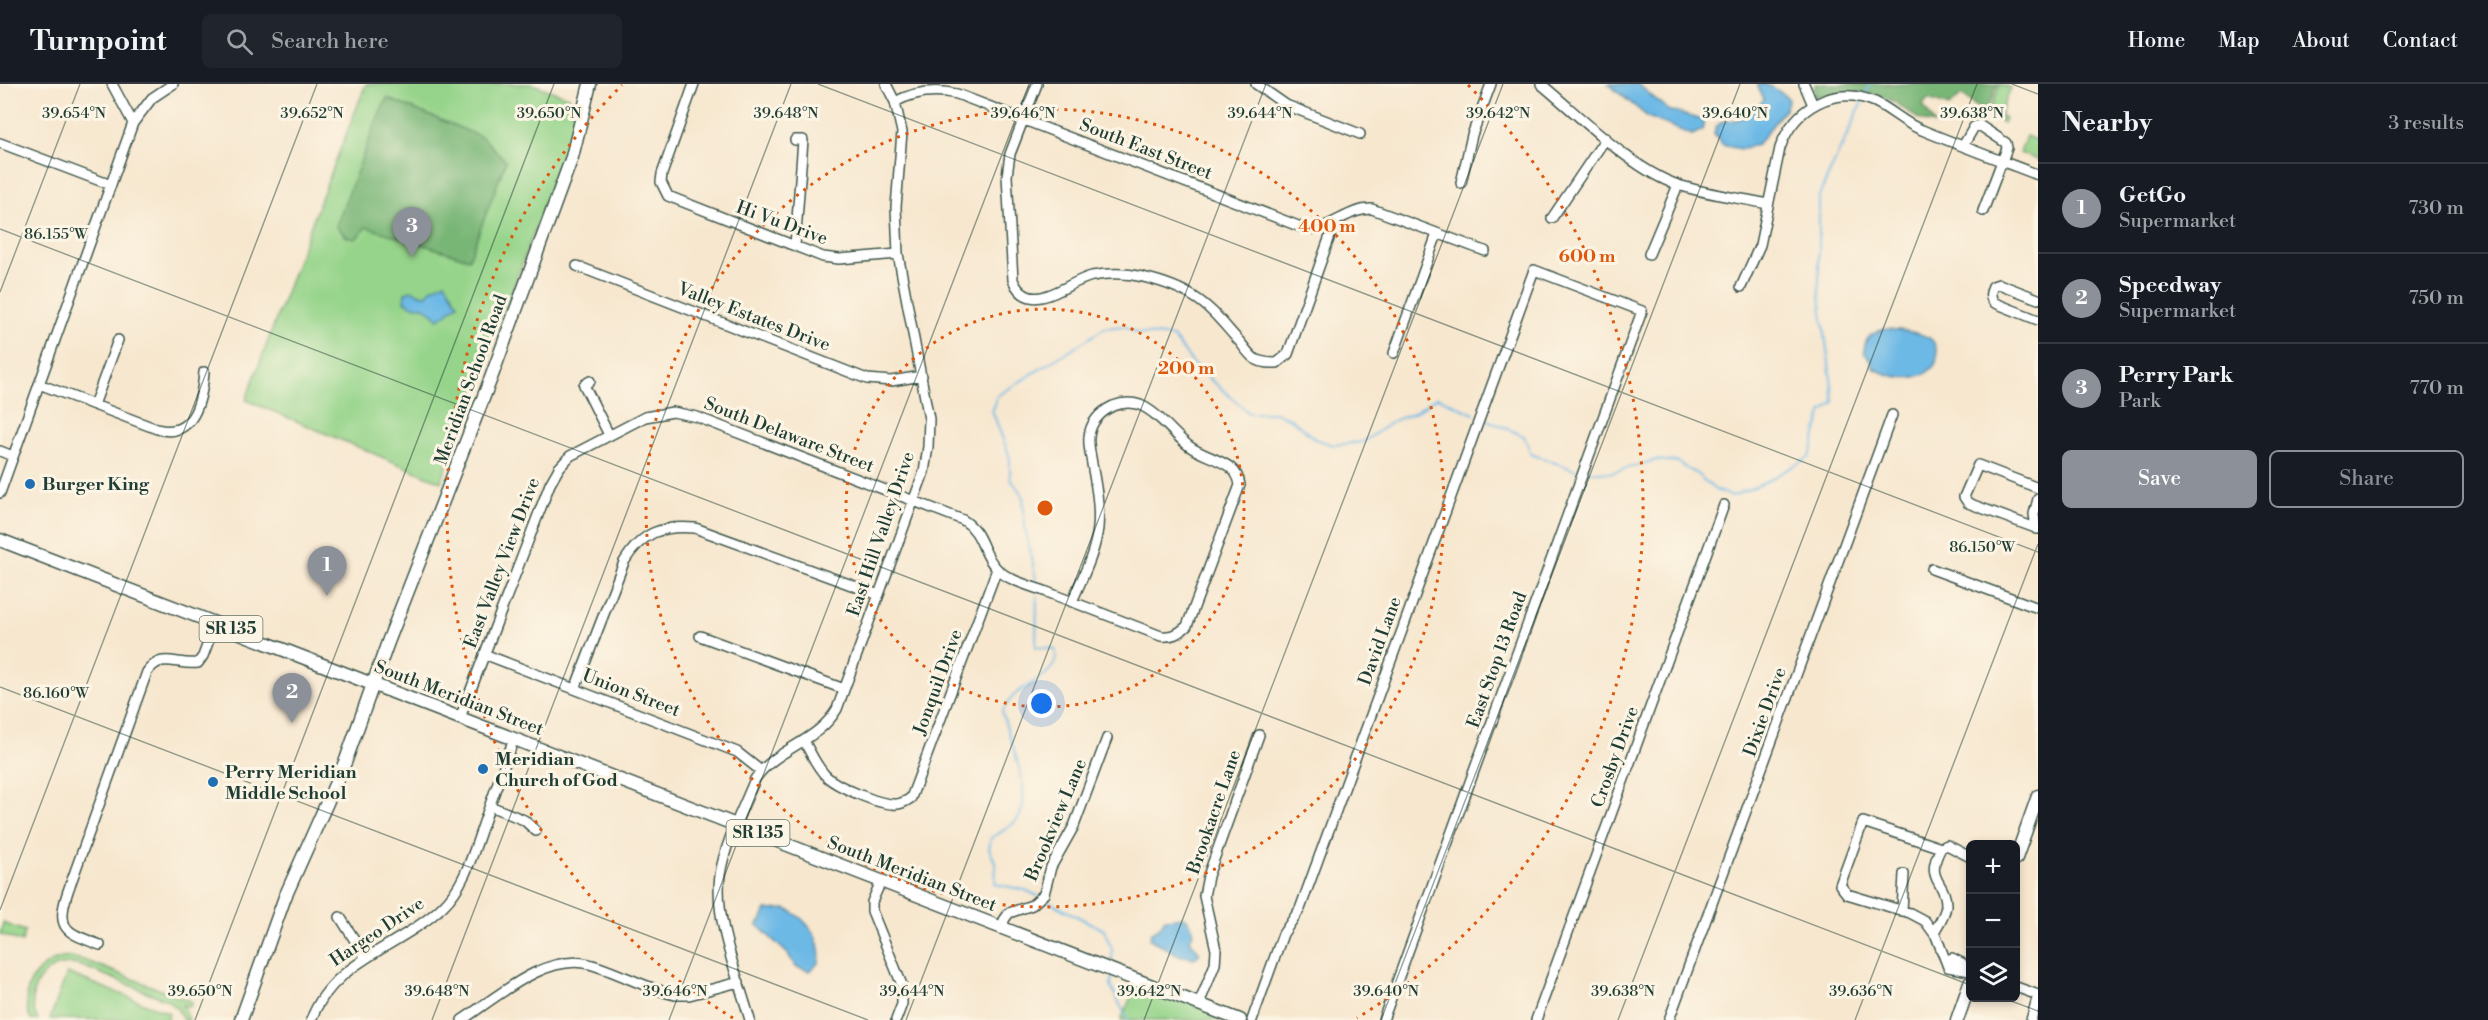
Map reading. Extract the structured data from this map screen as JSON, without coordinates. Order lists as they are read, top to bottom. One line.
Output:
{"streets":{"main road":["Meridian School Road","SR 135","South Meridian Street"],"street":["South East Street","Hi Vu Drive","Valley Estates Drive","South Delaware Street","East Hill Valley Drive","East Valley View Drive","David Lane","East Stop 13 Road","Jonquil Drive","Union Street","Dixie Drive","Crosby Drive","Brookacre Lane","Brookview Lane","Hargeo Drive"]},"crossings":[["South East Street","East Hill Valley Drive"],["Hi Vu Drive","East Hill Valley Drive"],["Valley Estates Drive","East Hill Valley Drive"],["Meridian School Road","South Meridian Street"],["South Delaware Street","East Hill Valley Drive"],["South Delaware Street","East Valley View Drive"],["South Delaware Street","Jonquil Drive"],["East Hill Valley Drive","Jonquil Drive"],["East Hill Valley Drive","Union Street"],["East Hill Valley Drive","South Meridian Street"],["East Valley View Drive","Union Street"],["East Valley View Drive","South Meridian Street"],["David Lane","East Stop 13 Road"],["South Meridian Street","Brookacre Lane"],["South Meridian Street","Brookview Lane"],["South Meridian Street","Hargeo Drive"]],"places":["Burger King","Meridian Church of God","Perry Meridian Middle School"],"page":{"header":"Turnpoint","search":"Search here","nav":["Home","Map","About","Contact"],"heading":["Nearby","3 results"],"list":[{"mark":"1","name":"GetGo","note":"Supermarket","value":"730 m"},{"mark":"2","name":"Speedway","note":"Supermarket","value":"750 m"},{"mark":"3","name":"Perry Park","note":"Park","value":"770 m"}],"pins":["3","1","2"],"buttons":["Save","Share"],"map_buttons":["+","−"]},"coordinates":["39.638°N","39.654°N","39.652°N","39.650°N","39.648°N","39.646°N","39.644°N","39.642°N","39.640°N","86.155°W","86.150°W","86.160°W","39.636°N"],"rings":["400 m","600 m","200 m"]}
